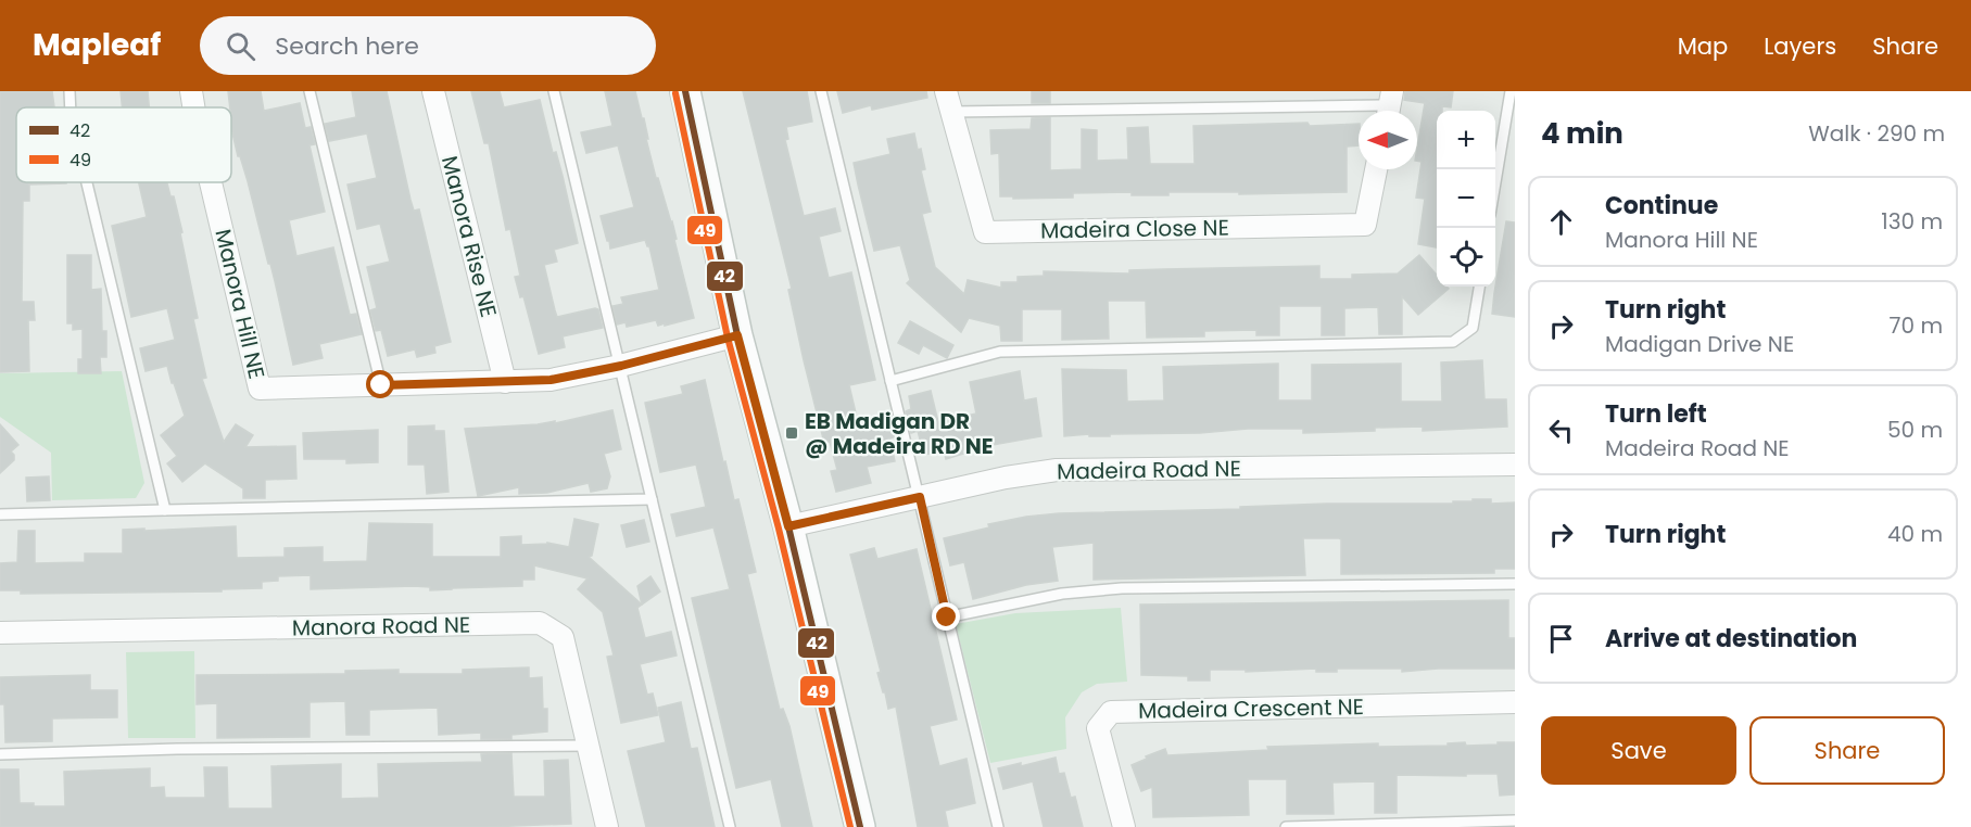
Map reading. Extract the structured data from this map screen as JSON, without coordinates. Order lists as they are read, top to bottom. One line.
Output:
{"streets":{"street":["Madeira Close NE","Manora Rise NE","Manora Hill NE","Madeira Road NE","Manora Road NE","Madeira Crescent NE"]},"crossings":[["Manora Rise NE","Manora Hill NE"]],"places":{"transit":["EB Madigan DR @ Madeira RD NE"]},"lines":["transit line 42","transit line 49"],"legend":["42","49"],"north":"left","page":{"header":"Mapleaf","search":"Search here","nav":["Map","Layers","Share"],"heading":["4 min","Walk · 290 m"],"map_buttons":["+","−"],"list":[["Continue","Manora Hill NE","130 m"],["Turn right","Madigan Drive NE","70 m"],["Turn left","Madeira Road NE","50 m"],["Turn right","40 m"],"Arrive at destination"],"buttons":["Save","Share"]}}
